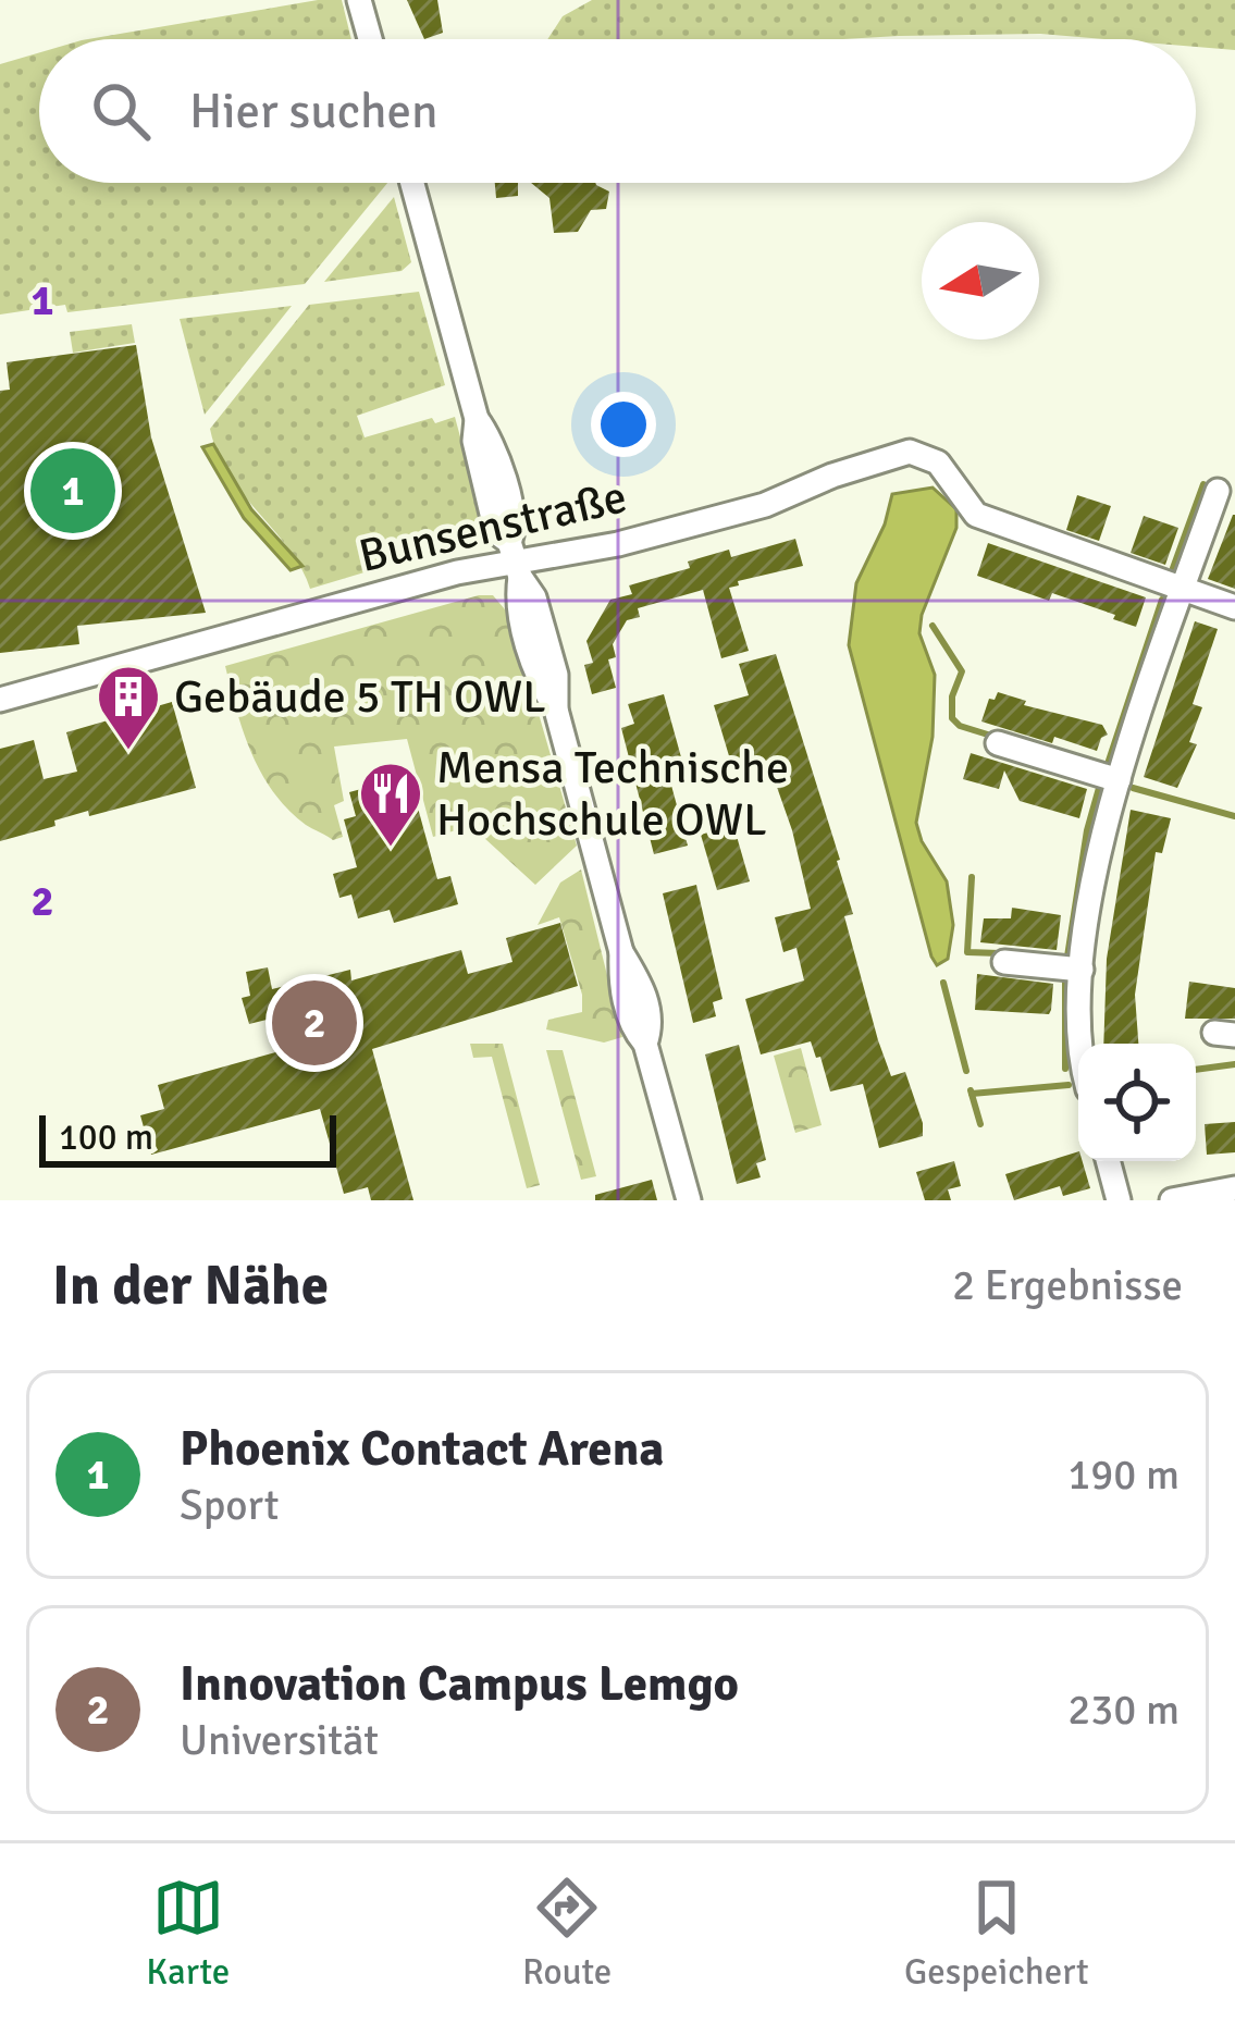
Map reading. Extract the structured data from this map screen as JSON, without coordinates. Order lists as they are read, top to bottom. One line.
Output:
{"streets":{"street":["Bunsenstraße"]},"places":{"building":["Gebäude 5 TH OWL"],"restaurant":["Mensa Technische Hochschule OWL"]},"scale_bar":"100 m","north":"left","page":{"search":"Hier suchen","pins":["1","2"],"scale":"100 m","heading":["In der Nähe","2 Ergebnisse"],"list":[{"mark":"1","name":"Phoenix Contact Arena","note":"Sport","value":"190 m"},{"mark":"2","name":"Innovation Campus Lemgo","note":"Universität","value":"230 m"}],"nav":["Karte","Route","Gespeichert"]},"grid":{"rows":["1","2"]}}
